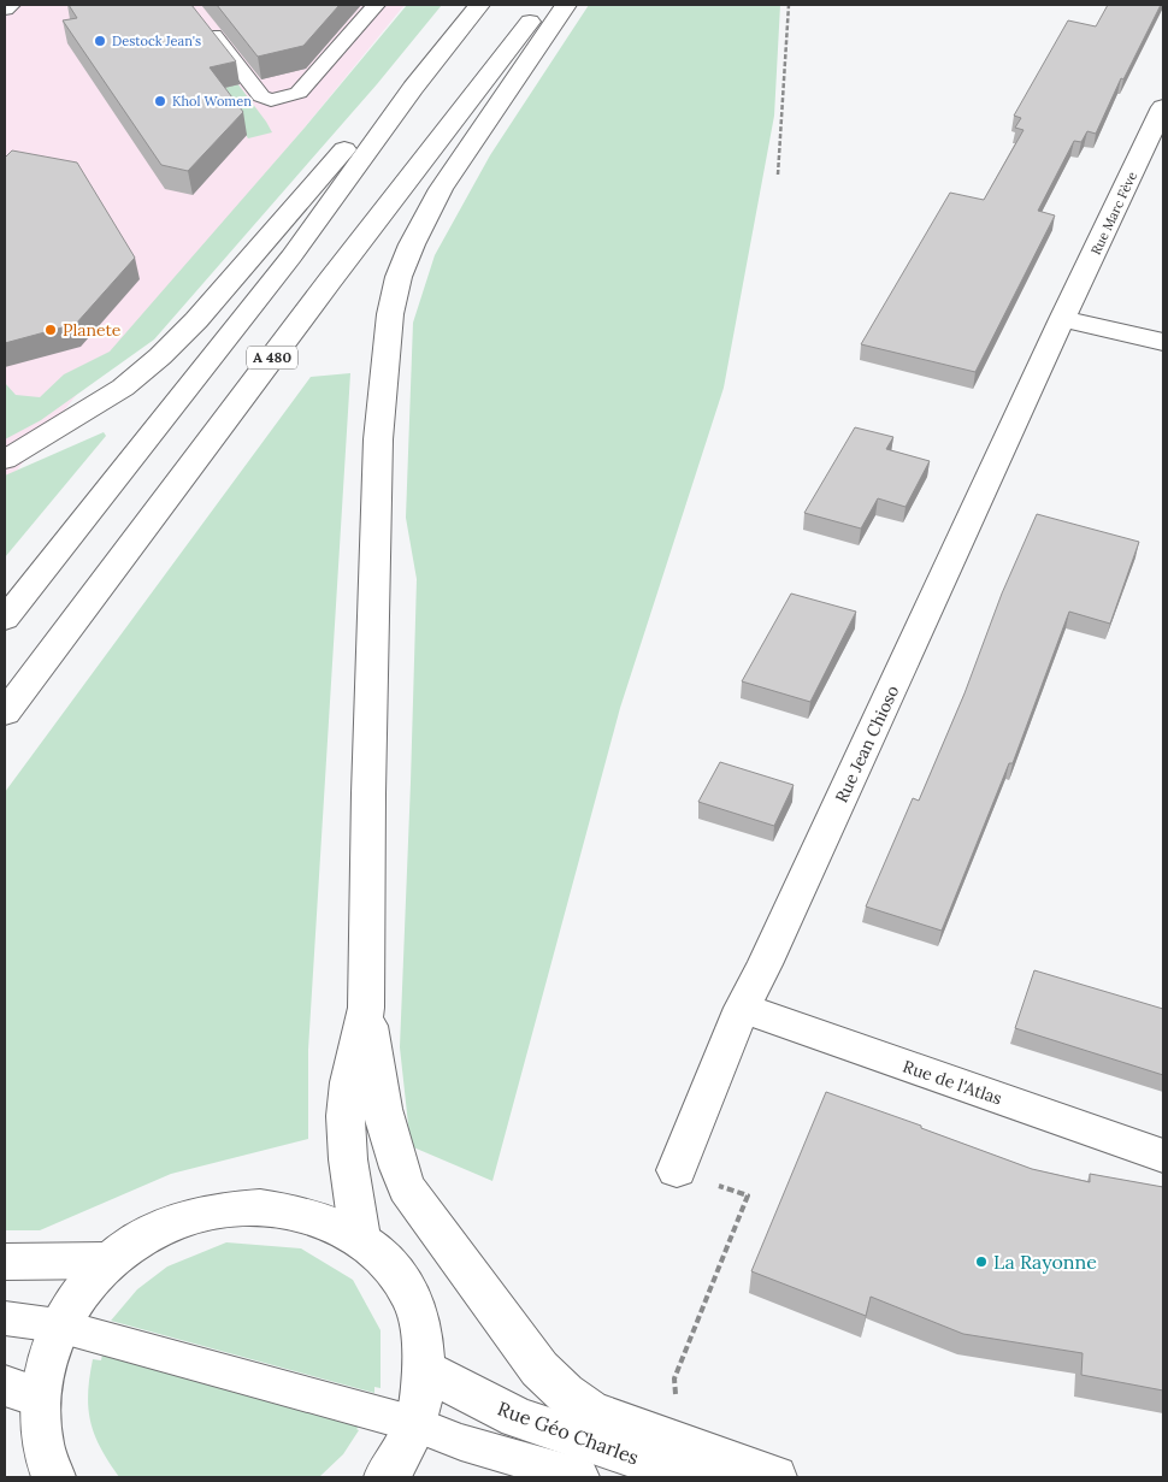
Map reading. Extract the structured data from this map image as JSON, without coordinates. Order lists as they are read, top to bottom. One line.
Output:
{"streets":{"main road":["Rue Marc Fève","A 480","Rue Jean Chioso","Rue de l'Atlas","Rue Géo Charles"]},"crossings":[["Rue Marc Fève","Rue Jean Chioso"],["Rue Jean Chioso","Rue de l'Atlas"]],"places":["Destock Jean's","Khol Women","Planete","La Rayonne"]}
